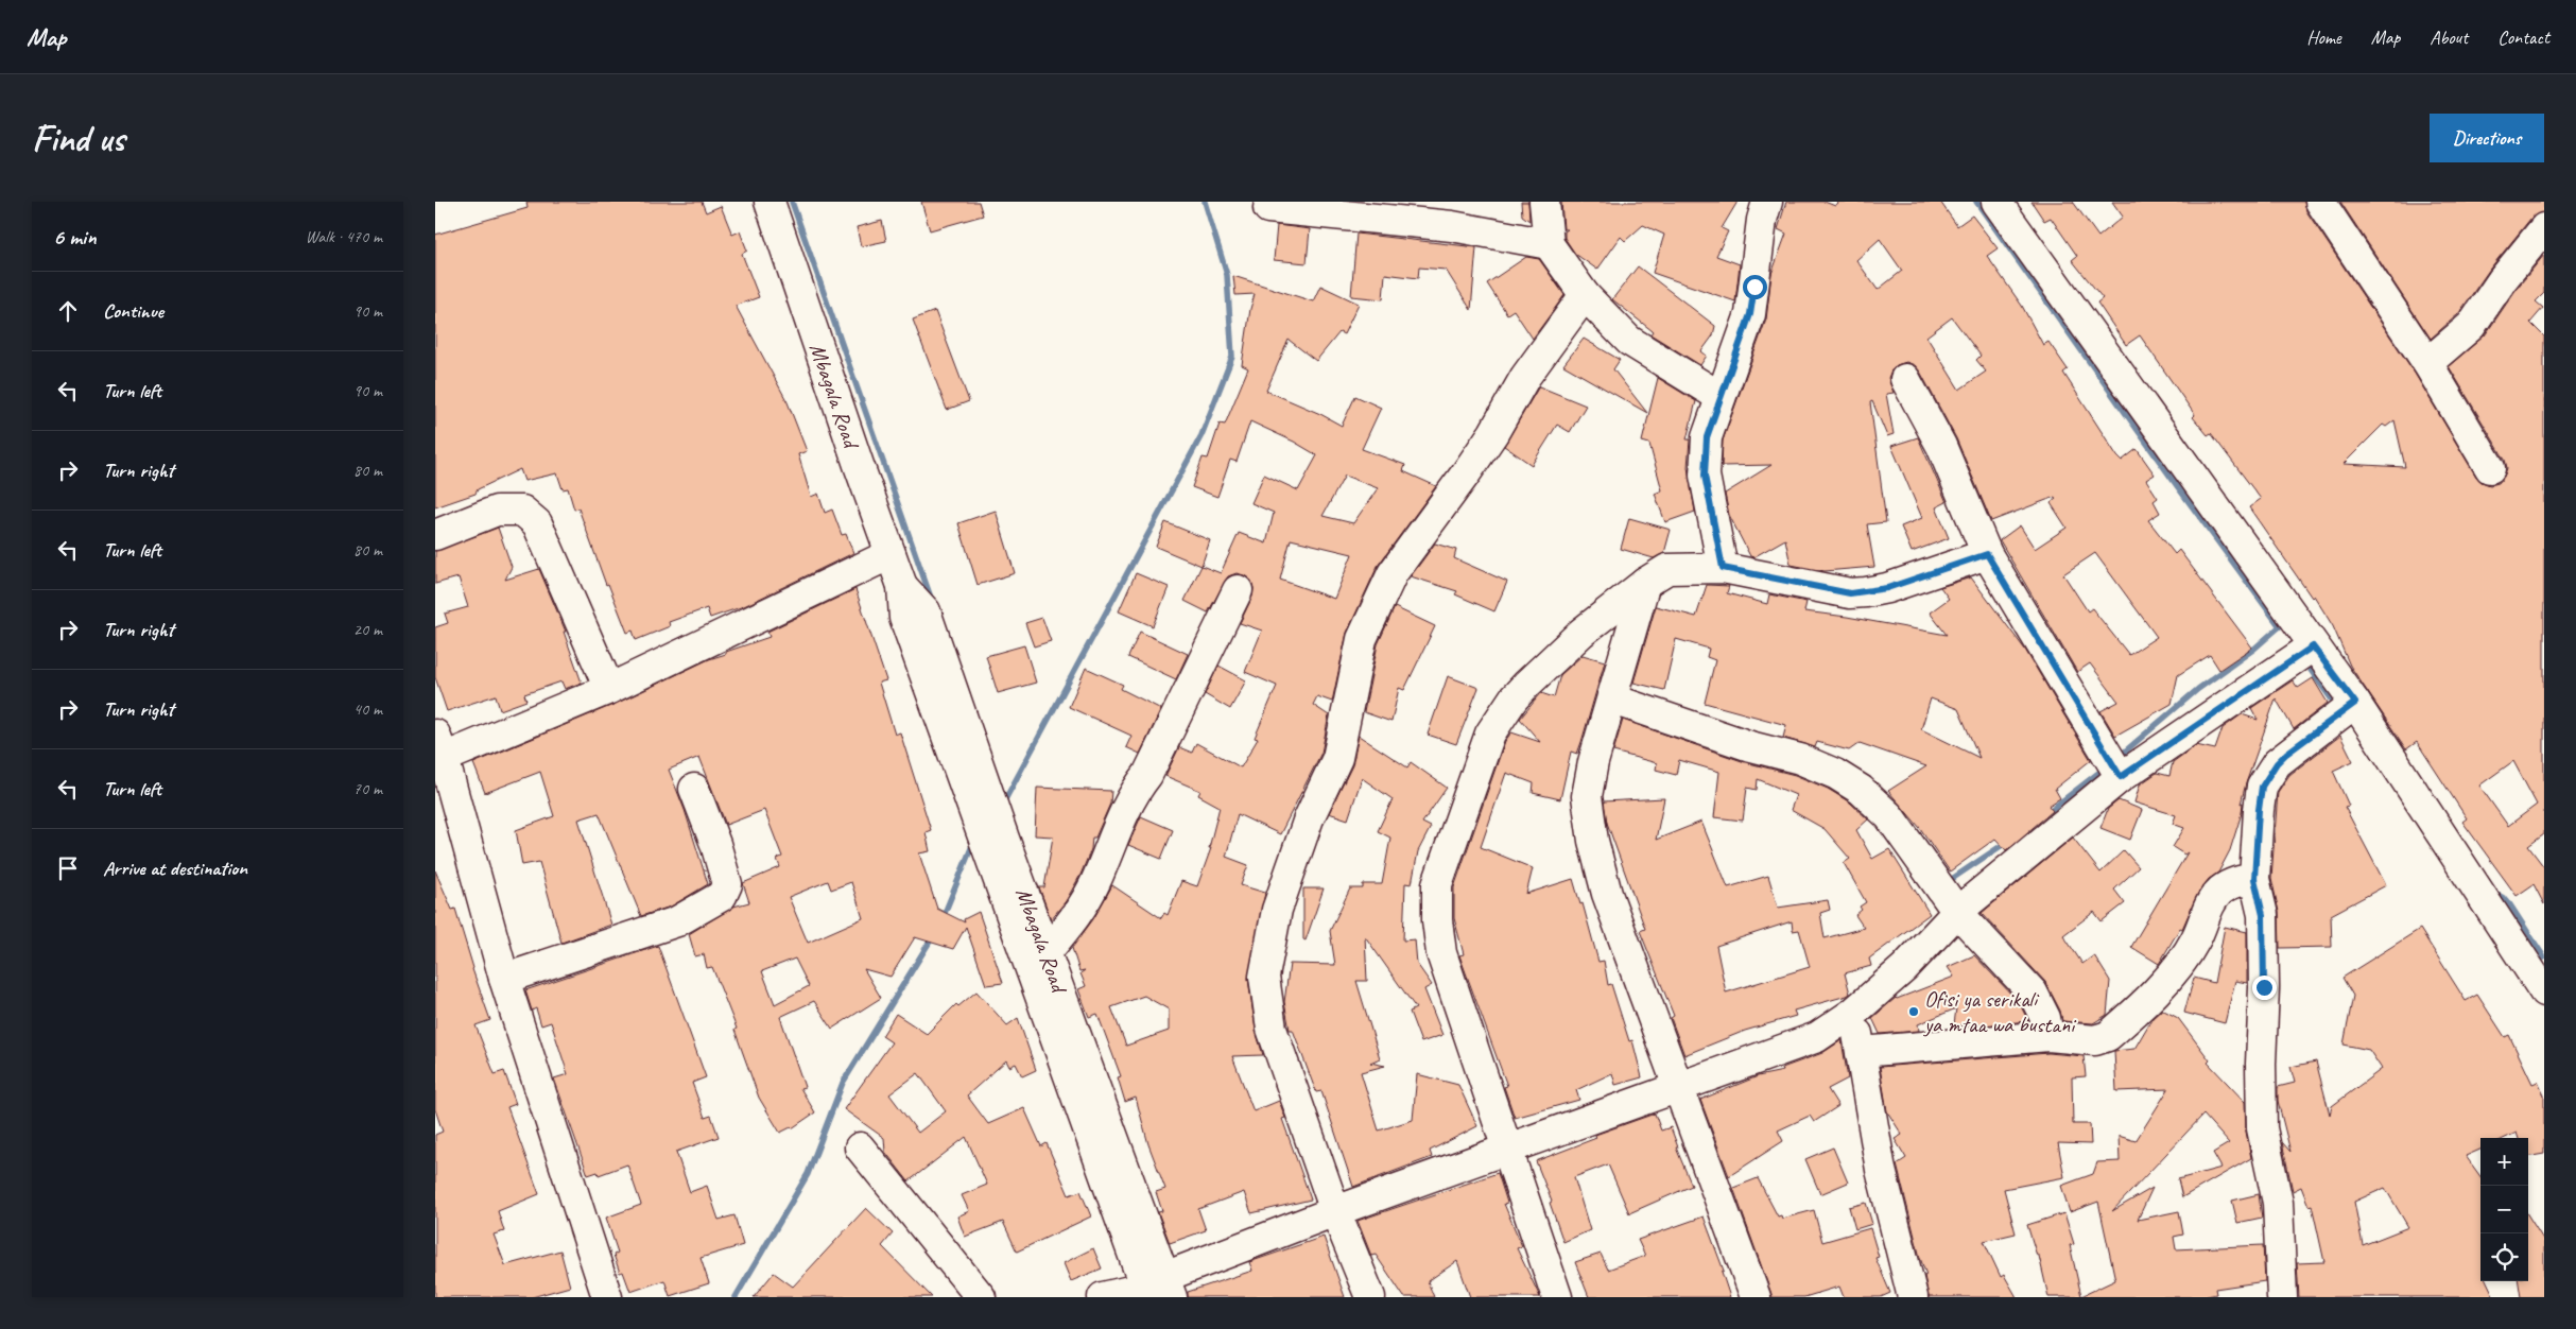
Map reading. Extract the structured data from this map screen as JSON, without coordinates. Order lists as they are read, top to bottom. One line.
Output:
{"streets":{"street":["Mbagala Road"]},"places":["Ofisi ya serikali ya mtaa wa bustani"],"page":{"header":"Map","nav":["Home","Map","About","Contact"],"buttons":"Directions","title":"Find us","heading":["6 min","Walk · 470 m"],"list":[["Continue","90 m"],["Turn left","90 m"],["Turn right","80 m"],["Turn left","80 m"],["Turn right","20 m"],["Turn right","40 m"],["Turn left","70 m"],"Arrive at destination"],"map_buttons":["+","−"]}}
